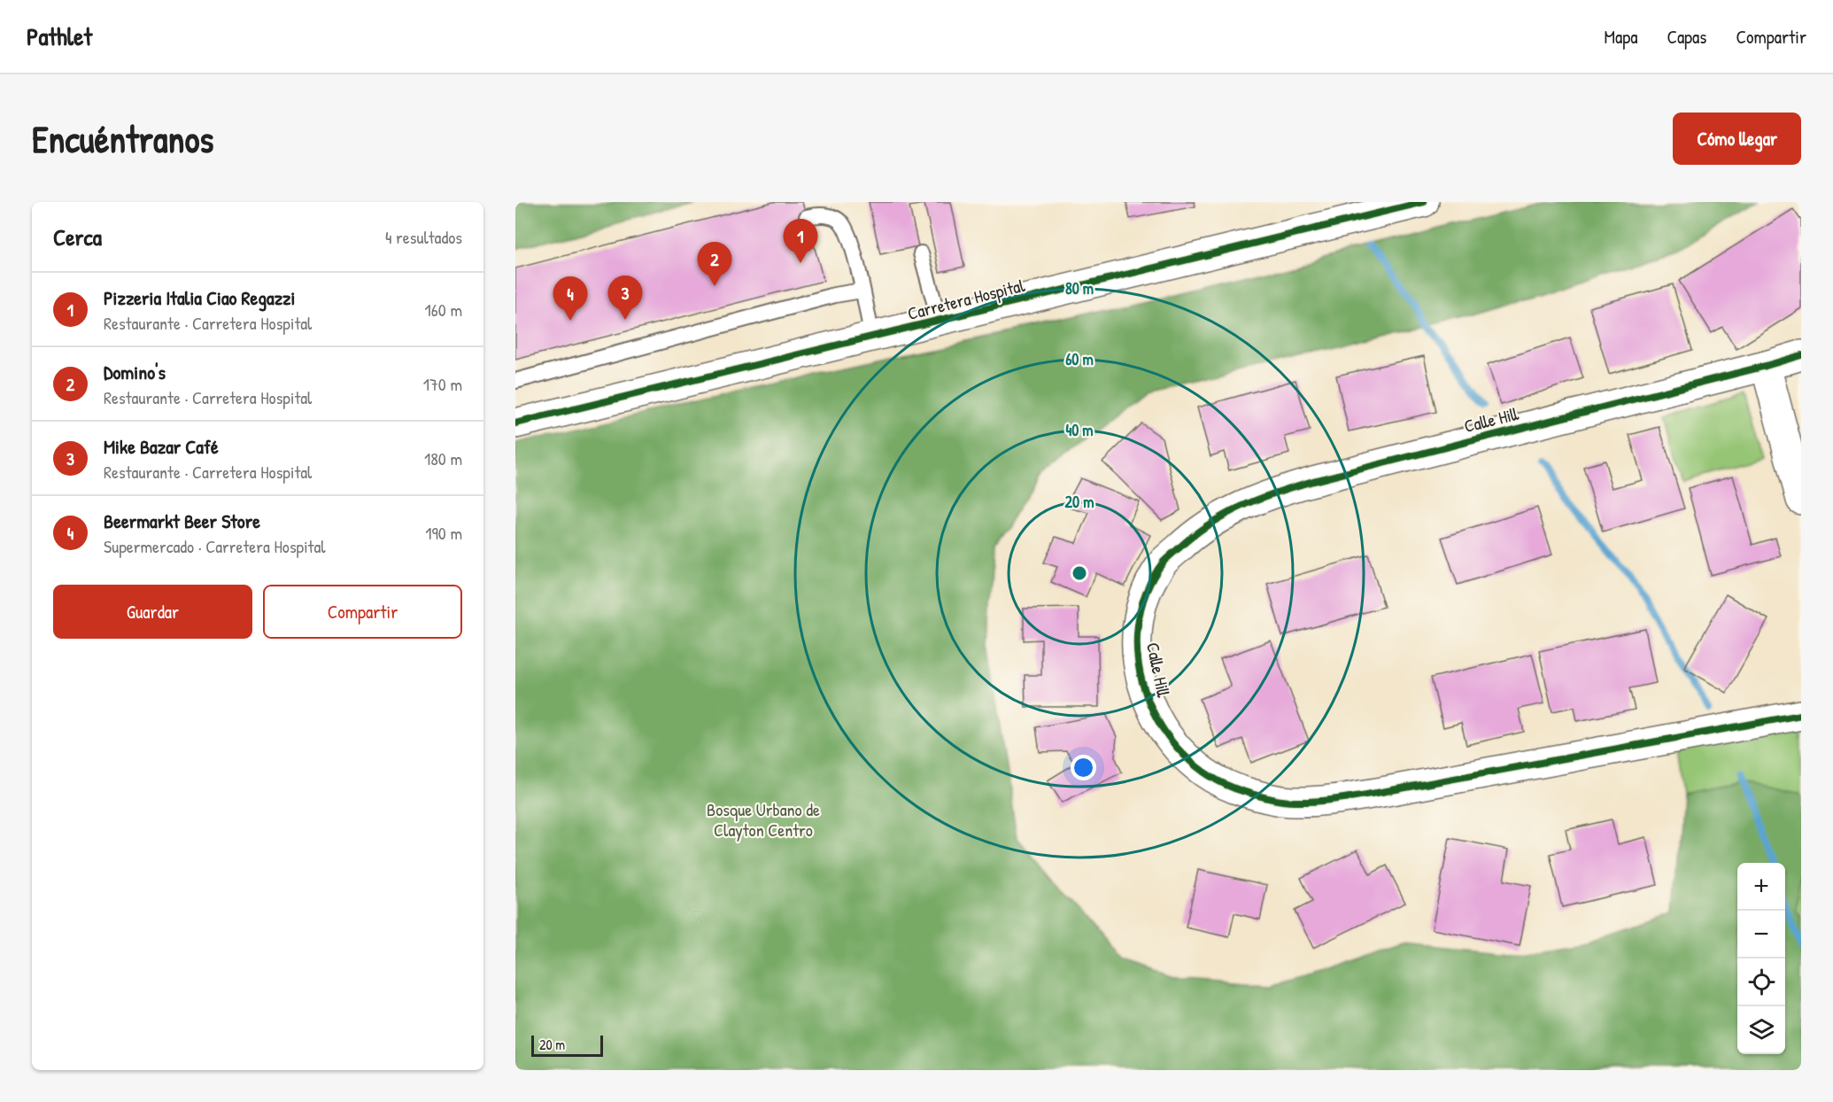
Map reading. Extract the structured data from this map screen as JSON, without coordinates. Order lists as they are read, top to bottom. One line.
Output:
{"streets":{"street":["Carretera Hospital","Calle Hill"]},"parks":["Bosque Urbano de Clayton Centro"],"scale_bar":"20 m","page":{"header":"Pathlet","nav":["Mapa","Capas","Compartir"],"buttons":["Cómo llegar",["Guardar","Compartir"]],"title":"Encuéntranos","heading":["Cerca","4 resultados"],"pins":["1","2","3","4"],"list":[{"mark":"1","name":"Pizzeria Italia Ciao Regazzi","note":"Restaurante · Carretera Hospital","value":"160 m"},{"mark":"2","name":"Domino's","note":"Restaurante · Carretera Hospital","value":"170 m"},{"mark":"3","name":"Mike Bazar Café","note":"Restaurante · Carretera Hospital","value":"180 m"},{"mark":"4","name":"Beermarkt Beer Store","note":"Supermercado · Carretera Hospital","value":"190 m"}],"map_buttons":["+","−"],"scale":"20 m"},"rings":["80 m","60 m","40 m","20 m"]}
